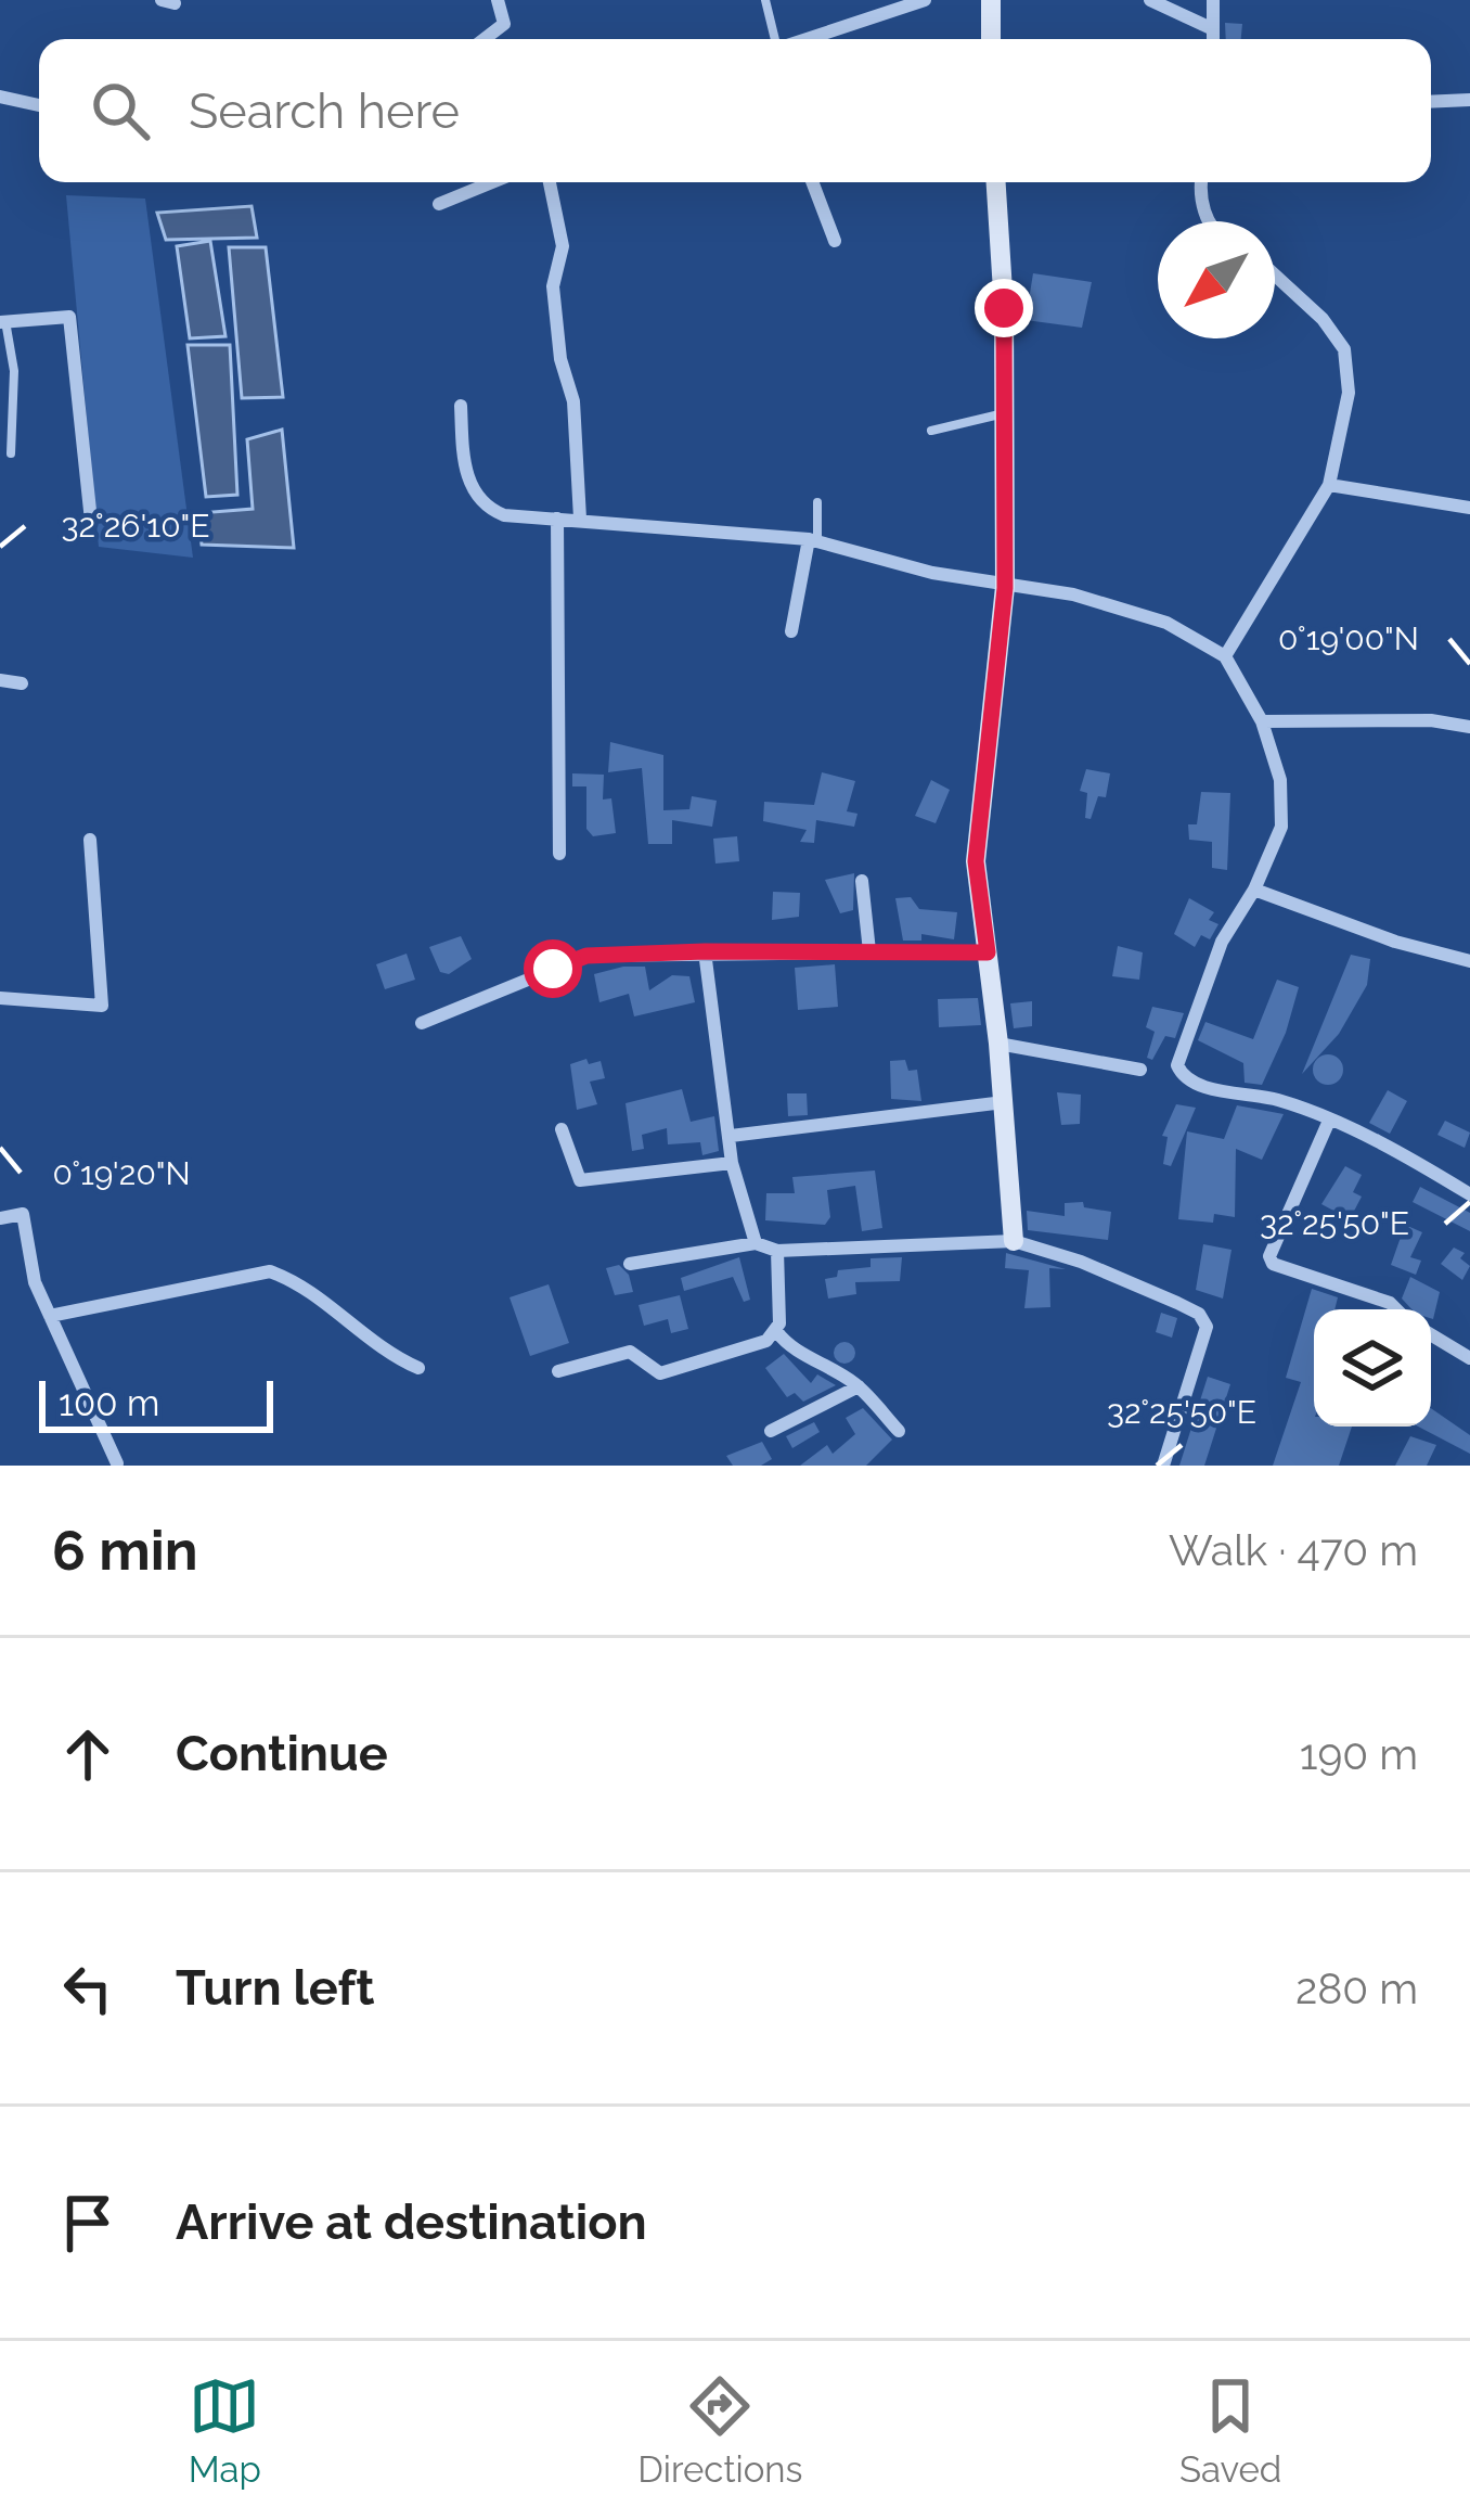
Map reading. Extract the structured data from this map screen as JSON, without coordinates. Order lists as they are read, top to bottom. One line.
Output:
{"scale_bar":"100 m","north":"bottom left","page":{"search":"Search here","scale":"100 m","heading":["6 min","Walk · 470 m"],"list":[["Continue","190 m"],["Turn left","280 m"],"Arrive at destination"],"nav":["Map","Directions","Saved"]},"coordinates":["32°26'10\"E","0°19'00\"N","0°19'20\"N","32°25'50\"E"]}
